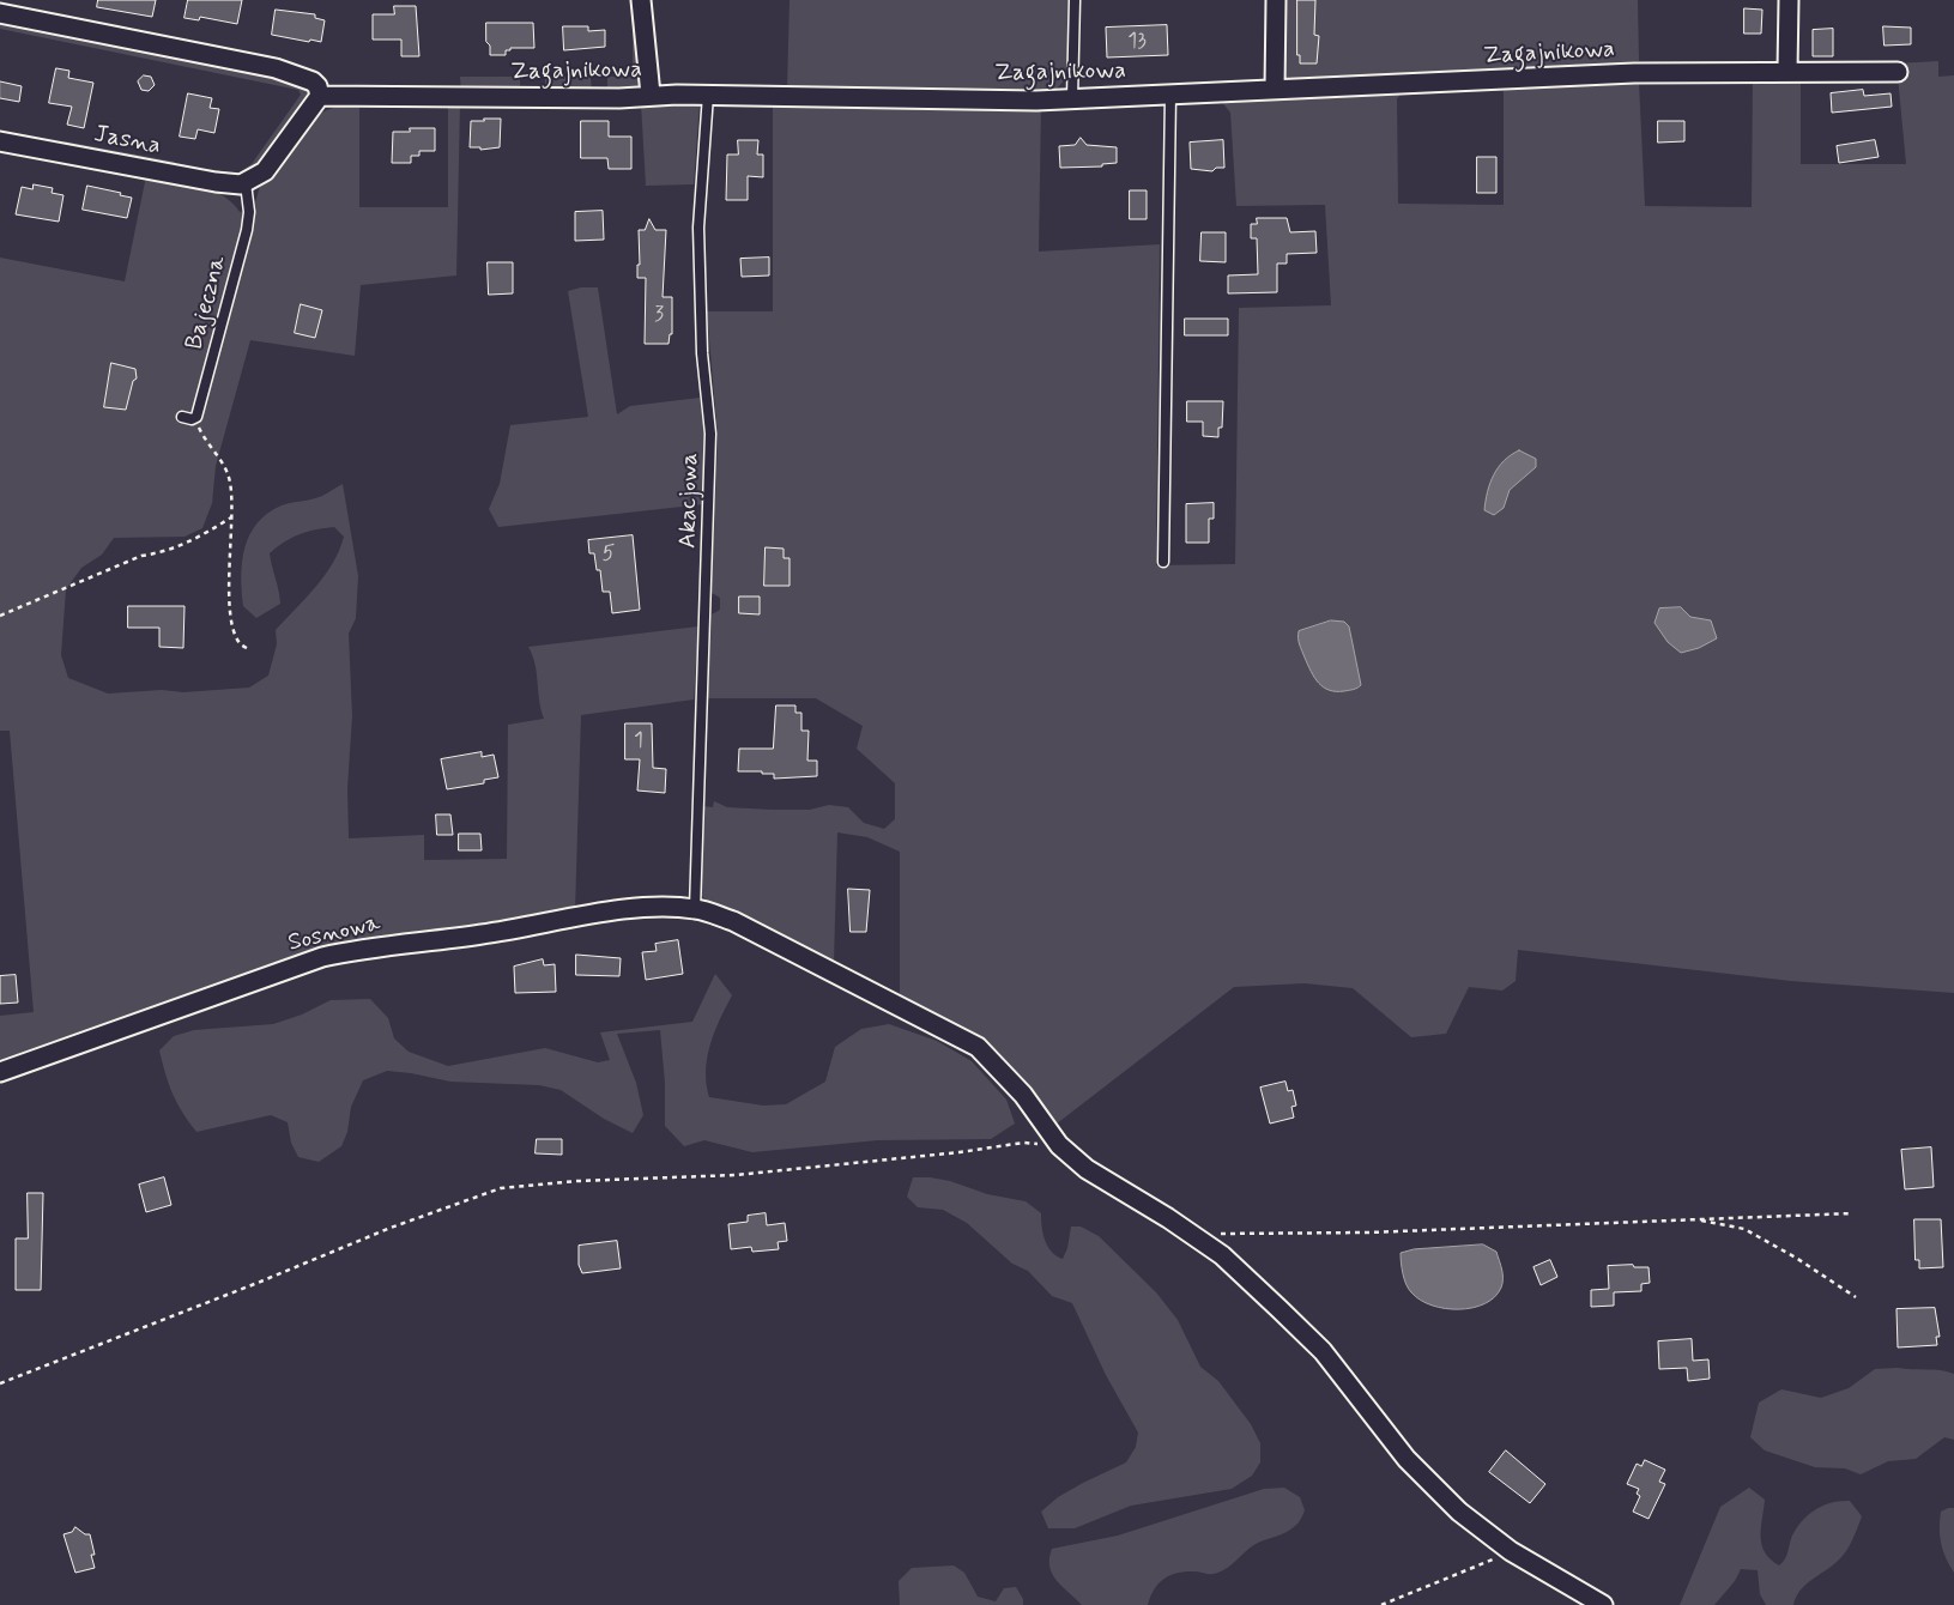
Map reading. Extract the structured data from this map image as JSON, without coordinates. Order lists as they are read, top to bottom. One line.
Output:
{"streets":{"street":["Zagajnikowa","Jasna","Sosnowa"],"lane":["Bajeczna","Akacjowa"]},"crossings":[["Zagajnikowa","Akacjowa"],["Jasna","Bajeczna"],["Akacjowa","Sosnowa"]],"house_numbers":["13","3","5","1"]}
